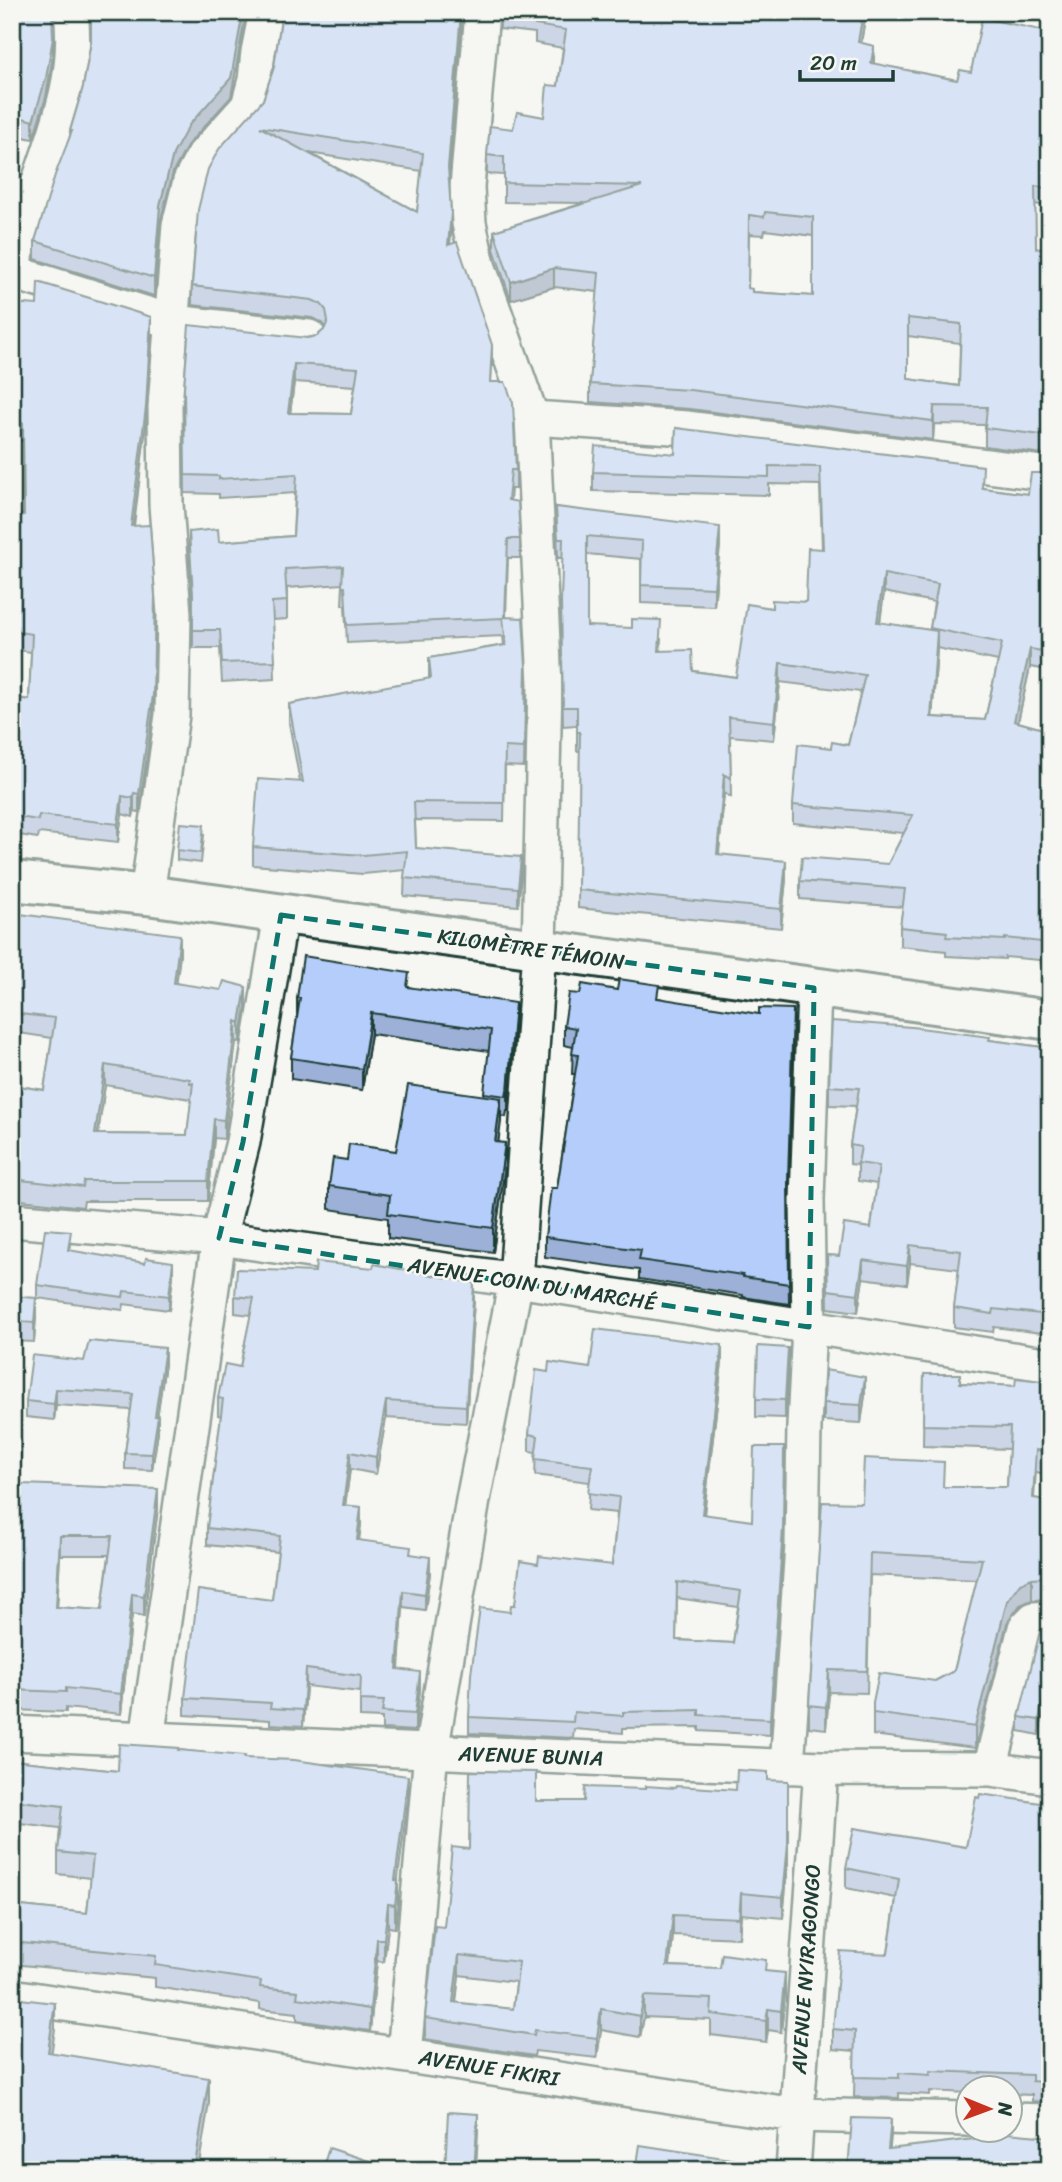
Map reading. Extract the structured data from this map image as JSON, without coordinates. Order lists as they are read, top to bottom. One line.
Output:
{"streets":{"main road":["KILOMÈTRE TÉMOIN"],"street":["AVENUE COIN DU MARCHÉ","AVENUE BUNIA","AVENUE NYIRAGONGO","AVENUE FIKIRI"]},"crossings":[["AVENUE BUNIA","AVENUE NYIRAGONGO"],["AVENUE NYIRAGONGO","AVENUE FIKIRI"]],"scale_bar":"20 m","north":"right"}
